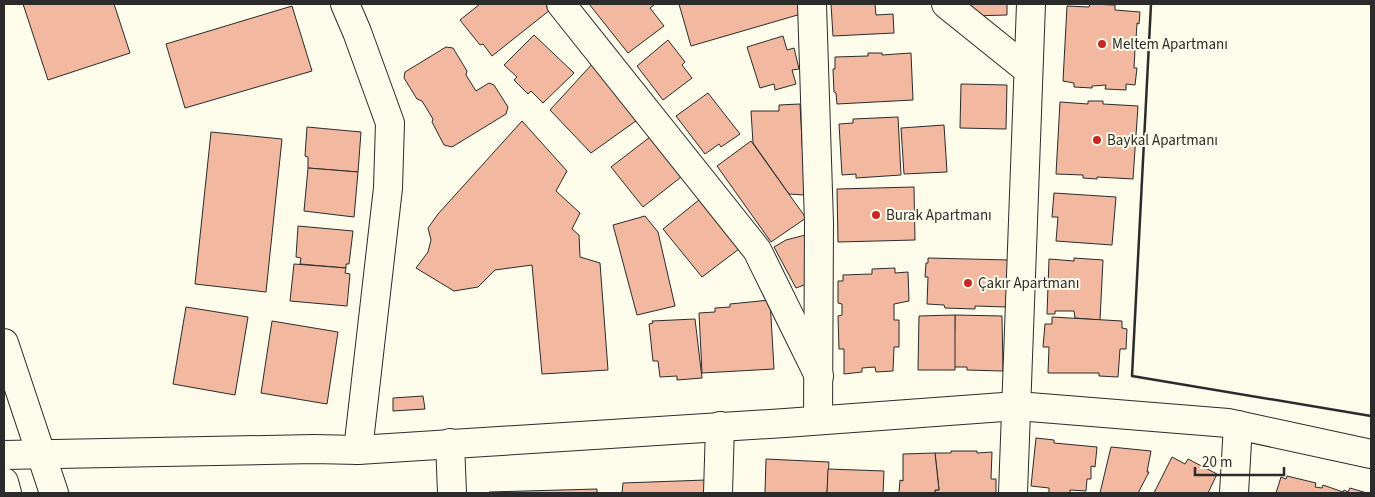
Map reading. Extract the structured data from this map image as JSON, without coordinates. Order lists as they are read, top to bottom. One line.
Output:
{"places":["Meltem Apartmanı","Baykal Apartmanı","Burak Apartmanı","Çakır Apartmanı"],"scale_bar":"20 m"}
